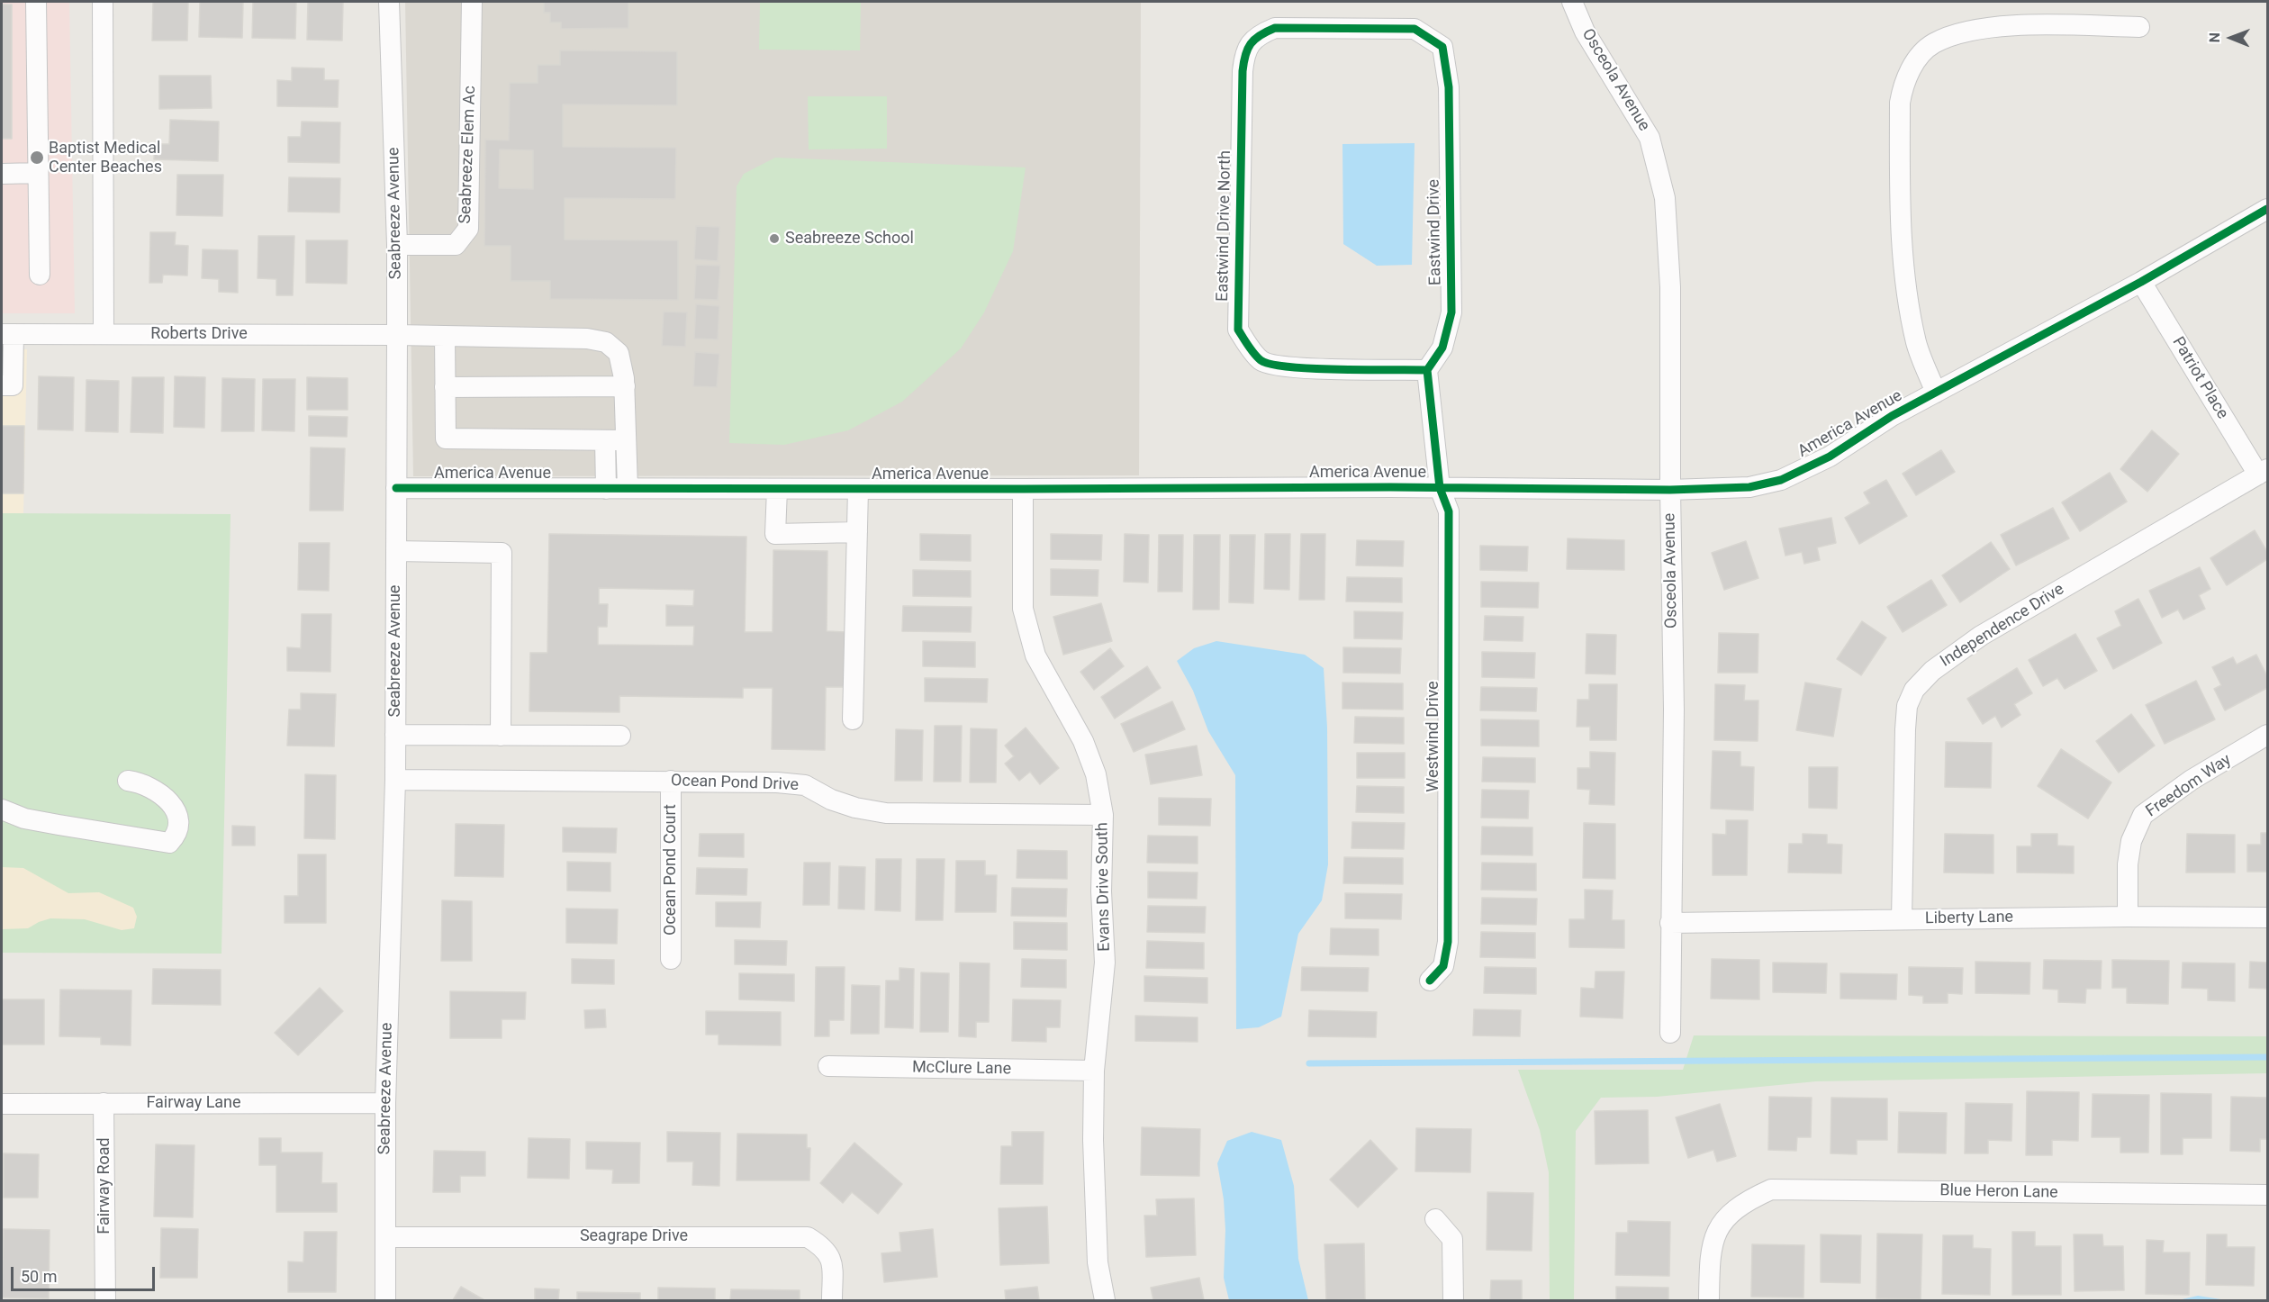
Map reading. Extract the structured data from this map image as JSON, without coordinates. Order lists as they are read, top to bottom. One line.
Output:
{"streets":{"street":["Osceola Avenue","Seabreeze Elem Ac","Seabreeze Avenue","Eastwind Drive North","Eastwind Drive","Roberts Drive","Patriot Place","America Avenue","Independence Drive","Westwind Drive","Ocean Pond Drive","Freedom Way","Ocean Pond Court","Evans Drive South","Liberty Lane","McClure Lane","Fairway Lane","Fairway Road","Blue Heron Lane","Seagrape Drive"]},"crossings":[["Osceola Avenue","America Avenue"],["Osceola Avenue","Liberty Lane"],["Seabreeze Elem Ac","Seabreeze Avenue"],["Seabreeze Avenue","Roberts Drive"],["Seabreeze Avenue","America Avenue"],["Seabreeze Avenue","Ocean Pond Drive"],["Seabreeze Avenue","Fairway Lane"],["Seabreeze Avenue","Seagrape Drive"],["Eastwind Drive North","Eastwind Drive"],["Roberts Drive","America Avenue"],["Patriot Place","America Avenue"],["Patriot Place","Independence Drive"],["America Avenue","Westwind Drive"],["America Avenue","Evans Drive South"],["Independence Drive","Liberty Lane"],["Ocean Pond Drive","Ocean Pond Court"],["Ocean Pond Drive","Evans Drive South"],["Freedom Way","Liberty Lane"],["Evans Drive South","McClure Lane"],["Fairway Lane","Fairway Road"]],"places":["Baptist Medical Center Beaches","Seabreeze School"],"scale_bar":"50 m","north":"left"}
